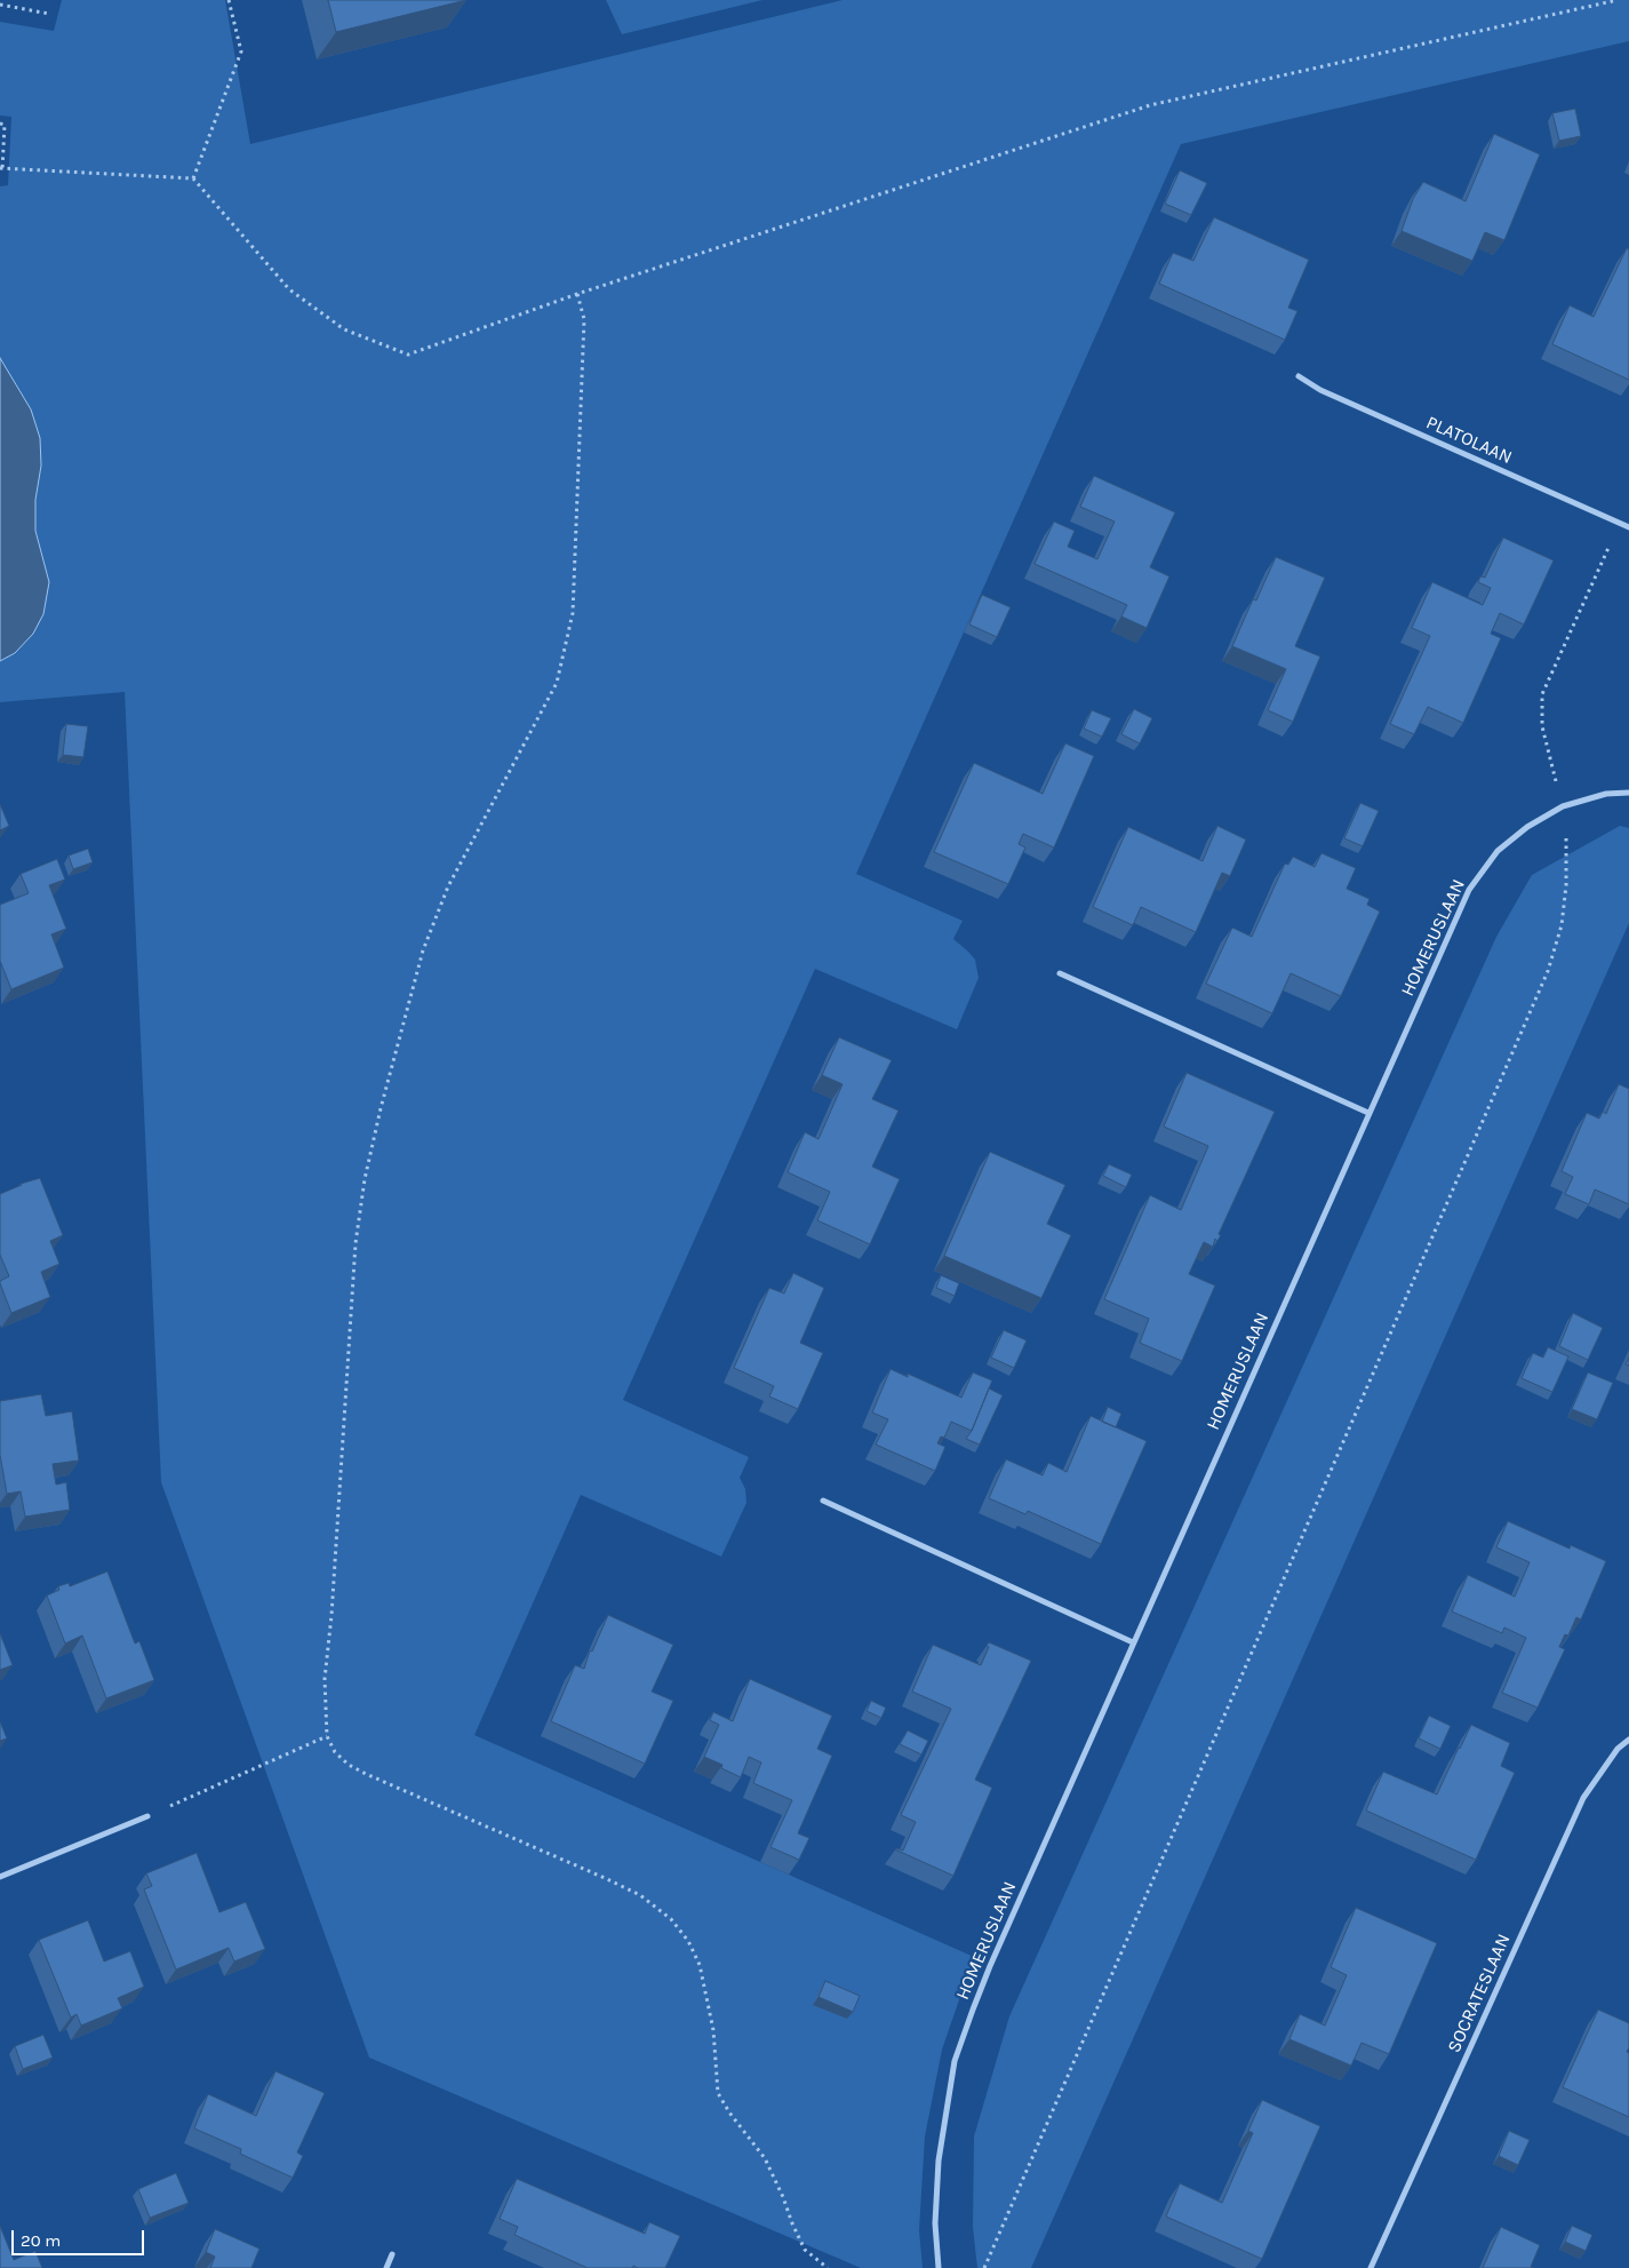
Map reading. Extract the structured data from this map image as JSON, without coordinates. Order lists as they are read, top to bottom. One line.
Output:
{"streets":{"street":["PLATOLAAN","HOMERUSLAAN","SOCRATESLAAN"]},"scale_bar":"20 m"}
